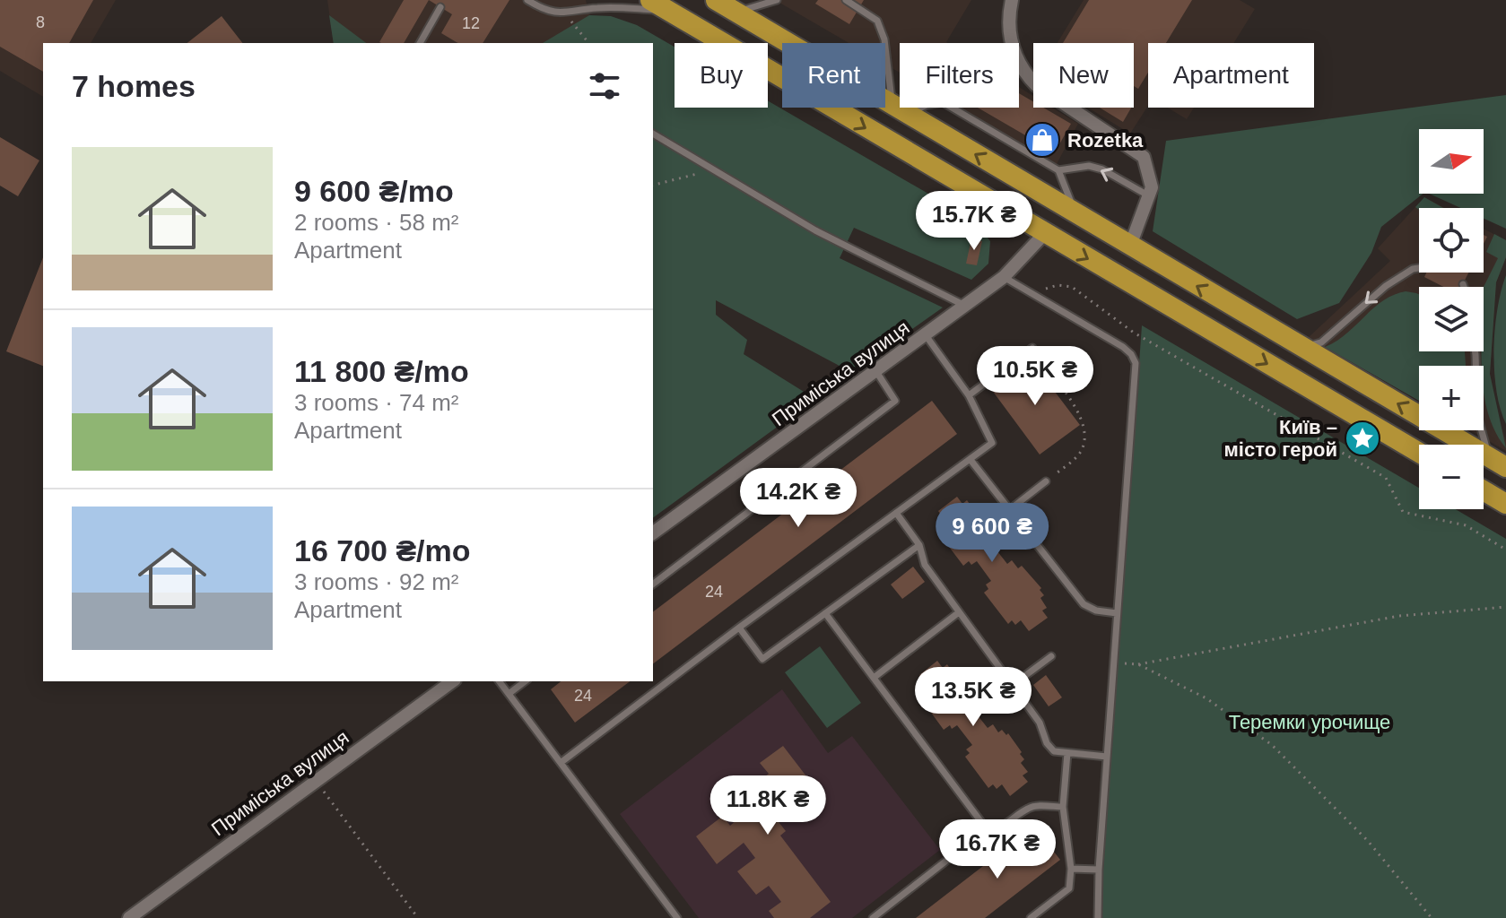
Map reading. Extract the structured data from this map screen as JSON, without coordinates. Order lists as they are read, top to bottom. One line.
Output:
{"streets":{"street":["Приміська вулиця"]},"parks":["Теремки урочище"],"places":{"shop":["Rozetka"],"place":["Київ – місто герой"]},"house_numbers":["8","12","24","24"],"north":"right","page":{"chip":["Buy","Rent","Filters","New","Apartment"],"heading":"7 homes","map_buttons":["+","−"],"list":[{"name":"9 600 ₴/mo","note":"2 rooms · 58 m² · Apartment"},{"name":"11 800 ₴/mo","note":"3 rooms · 74 m² · Apartment"},{"name":"16 700 ₴/mo","note":"3 rooms · 92 m² · Apartment"}],"price":["15.7K ₴","10.5K ₴","14.2K ₴","9 600 ₴","13.5K ₴","11.8K ₴","16.7K ₴"]}}
